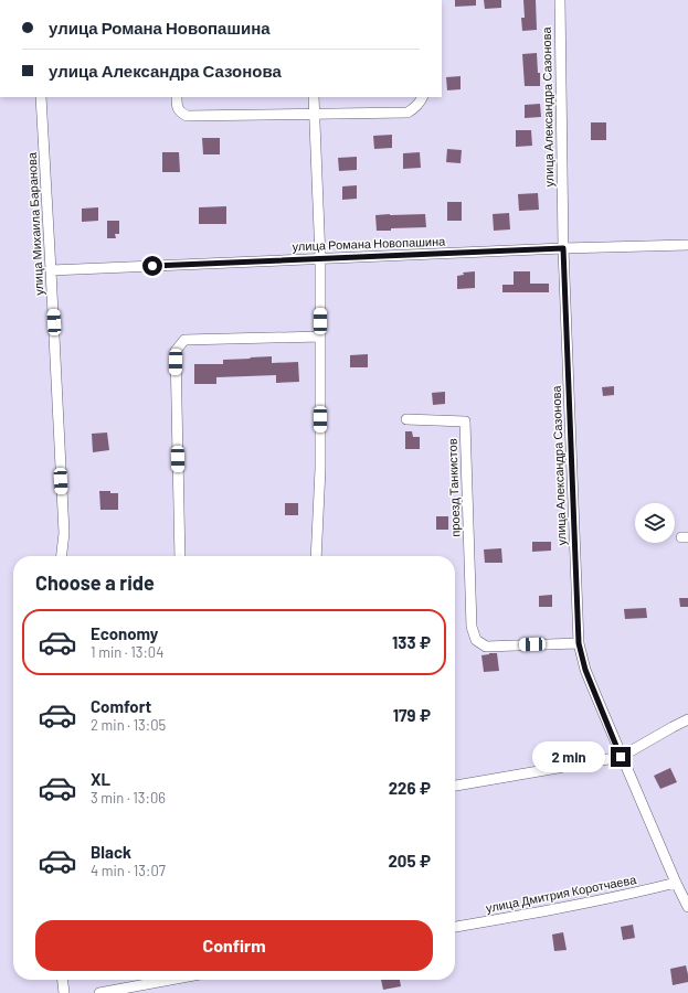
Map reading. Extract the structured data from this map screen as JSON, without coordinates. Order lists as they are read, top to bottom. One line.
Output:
{"streets":{"street":["улица Александра Сазонова","улица Михаила Баранова","улица Романа Новопашина","проезд Танкистов","улица Дмитрия Коротчаева"]},"crossings":[["улица Александра Сазонова","улица Романа Новопашина"],["улица Александра Сазонова","проезд Танкистов"],["улица Александра Сазонова","улица Дмитрия Коротчаева"],["улица Михаила Баранова","улица Романа Новопашина"]],"page":{"banner":["улица Романа Новопашина","улица Александра Сазонова"],"heading":"Choose a ride","list":[{"name":"Economy","note":"1 min · 13:04","value":"133 ₽"},{"name":"Comfort","note":"2 min · 13:05","value":"179 ₽"},{"name":"XL","note":"3 min · 13:06","value":"226 ₽"},{"name":"Black","note":"4 min · 13:07","value":"205 ₽"}],"bubble":"2 min","buttons":"Confirm"}}
